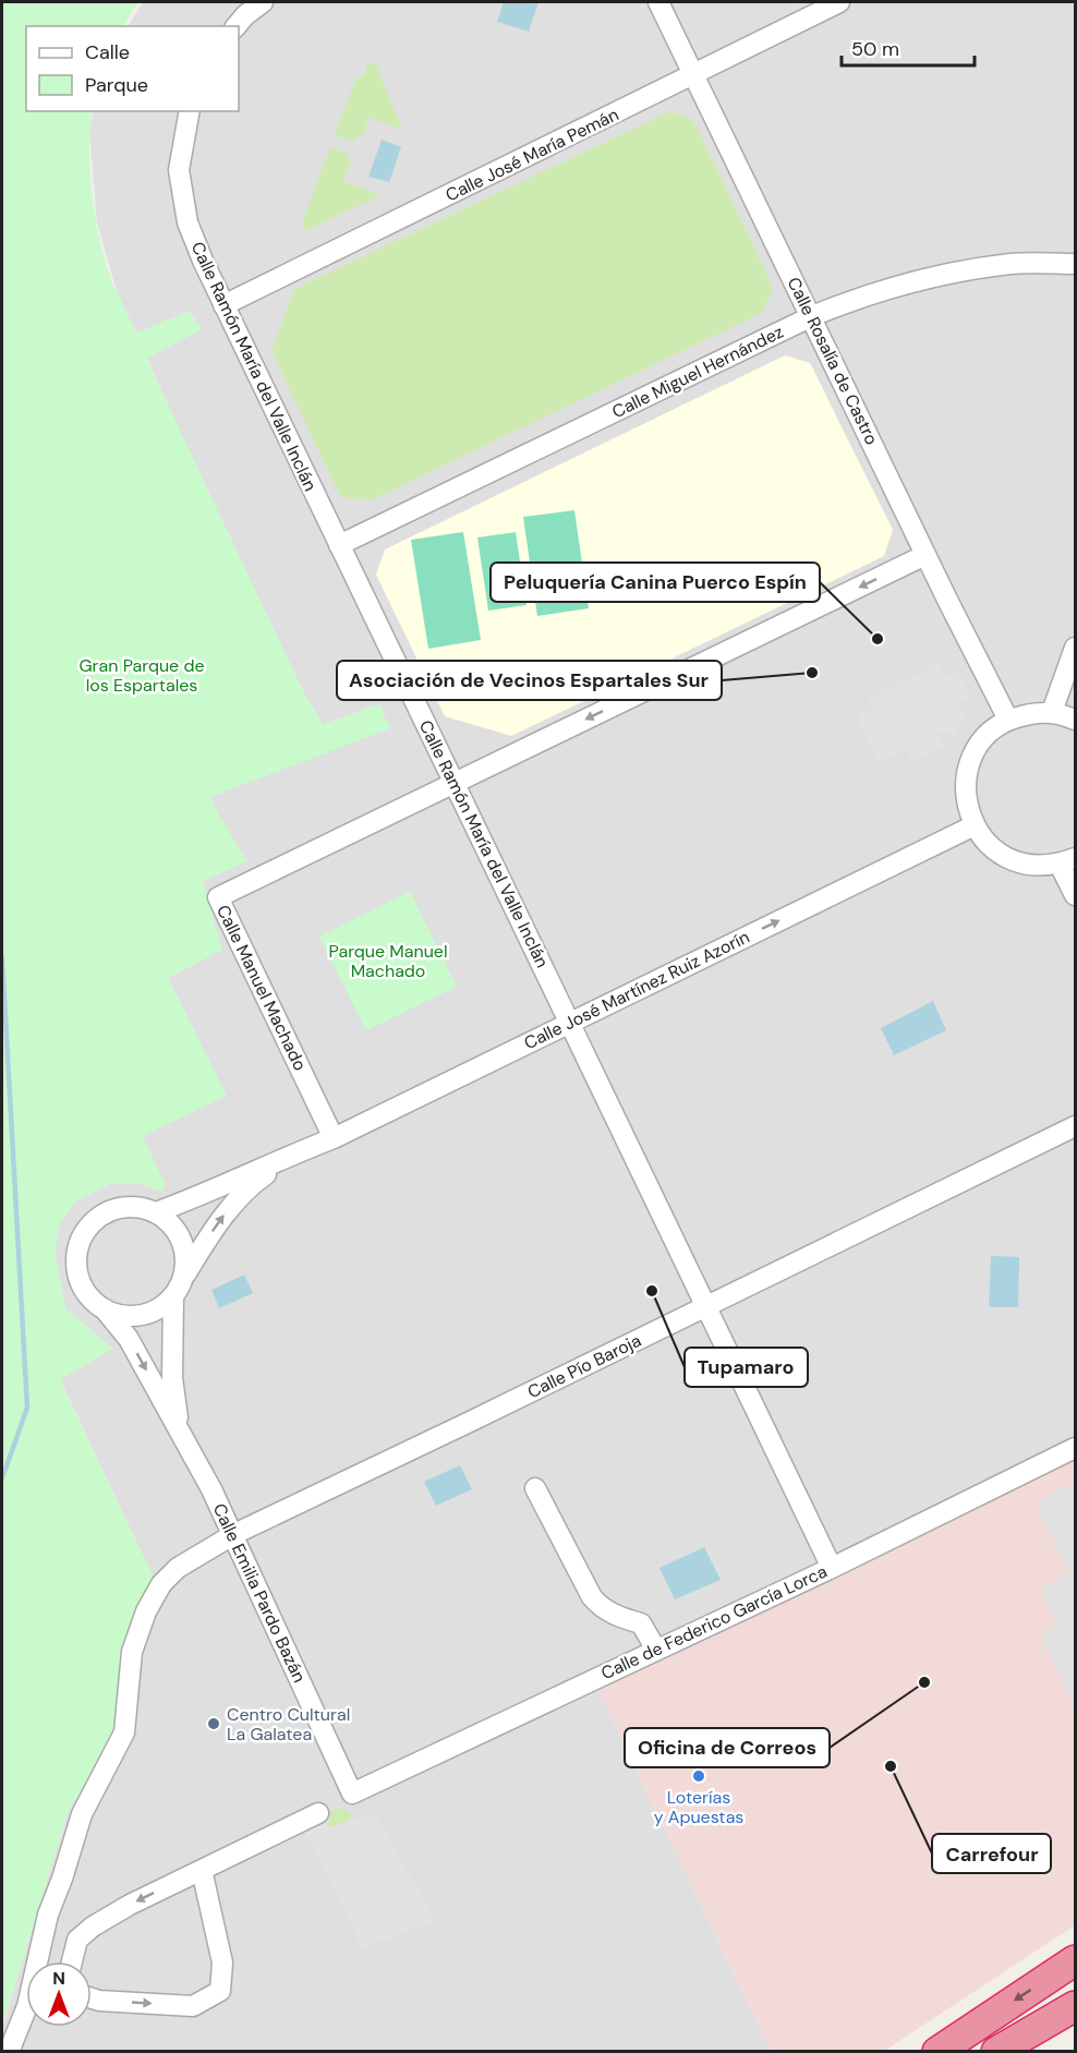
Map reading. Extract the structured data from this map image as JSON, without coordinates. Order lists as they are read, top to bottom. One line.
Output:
{"streets":{"street":["Calle José María Pemán","Calle Rosalía de Castro","Calle Ramón María del Valle Inclán","Calle Miguel Hernández","Calle Manuel Machado","Calle José Martínez Ruiz Azorín","Calle Pío Baroja","Calle Emilia Pardo Bazán","Calle de Federico García Lorca"]},"crossings":[["Calle José María Pemán","Calle Rosalía de Castro"],["Calle José María Pemán","Calle Ramón María del Valle Inclán"],["Calle Rosalía de Castro","Calle Miguel Hernández"],["Calle Ramón María del Valle Inclán","Calle Miguel Hernández"],["Calle Ramón María del Valle Inclán","Calle Manuel Machado"],["Calle Ramón María del Valle Inclán","Calle José Martínez Ruiz Azorín"],["Calle Ramón María del Valle Inclán","Calle Pío Baroja"],["Calle Ramón María del Valle Inclán","Calle de Federico García Lorca"],["Calle Manuel Machado","Calle José Martínez Ruiz Azorín"],["Calle José Martínez Ruiz Azorín","Calle Emilia Pardo Bazán"],["Calle Pío Baroja","Calle Emilia Pardo Bazán"],["Calle Emilia Pardo Bazán","Calle de Federico García Lorca"]],"one_way":["Calle José Martínez Ruiz Azorín"],"parks":["Gran Parque de los Espartales","Parque Manuel Machado"],"places":["Peluquería Canina Puerco Espín","Asociación de Vecinos Espartales Sur","Tupamaro","Oficina de Correos","Centro Cultural La Galatea","Carrefour","Loterías y Apuestas"],"legend":["Calle","Parque"],"scale_bar":"50 m","north":"top"}
